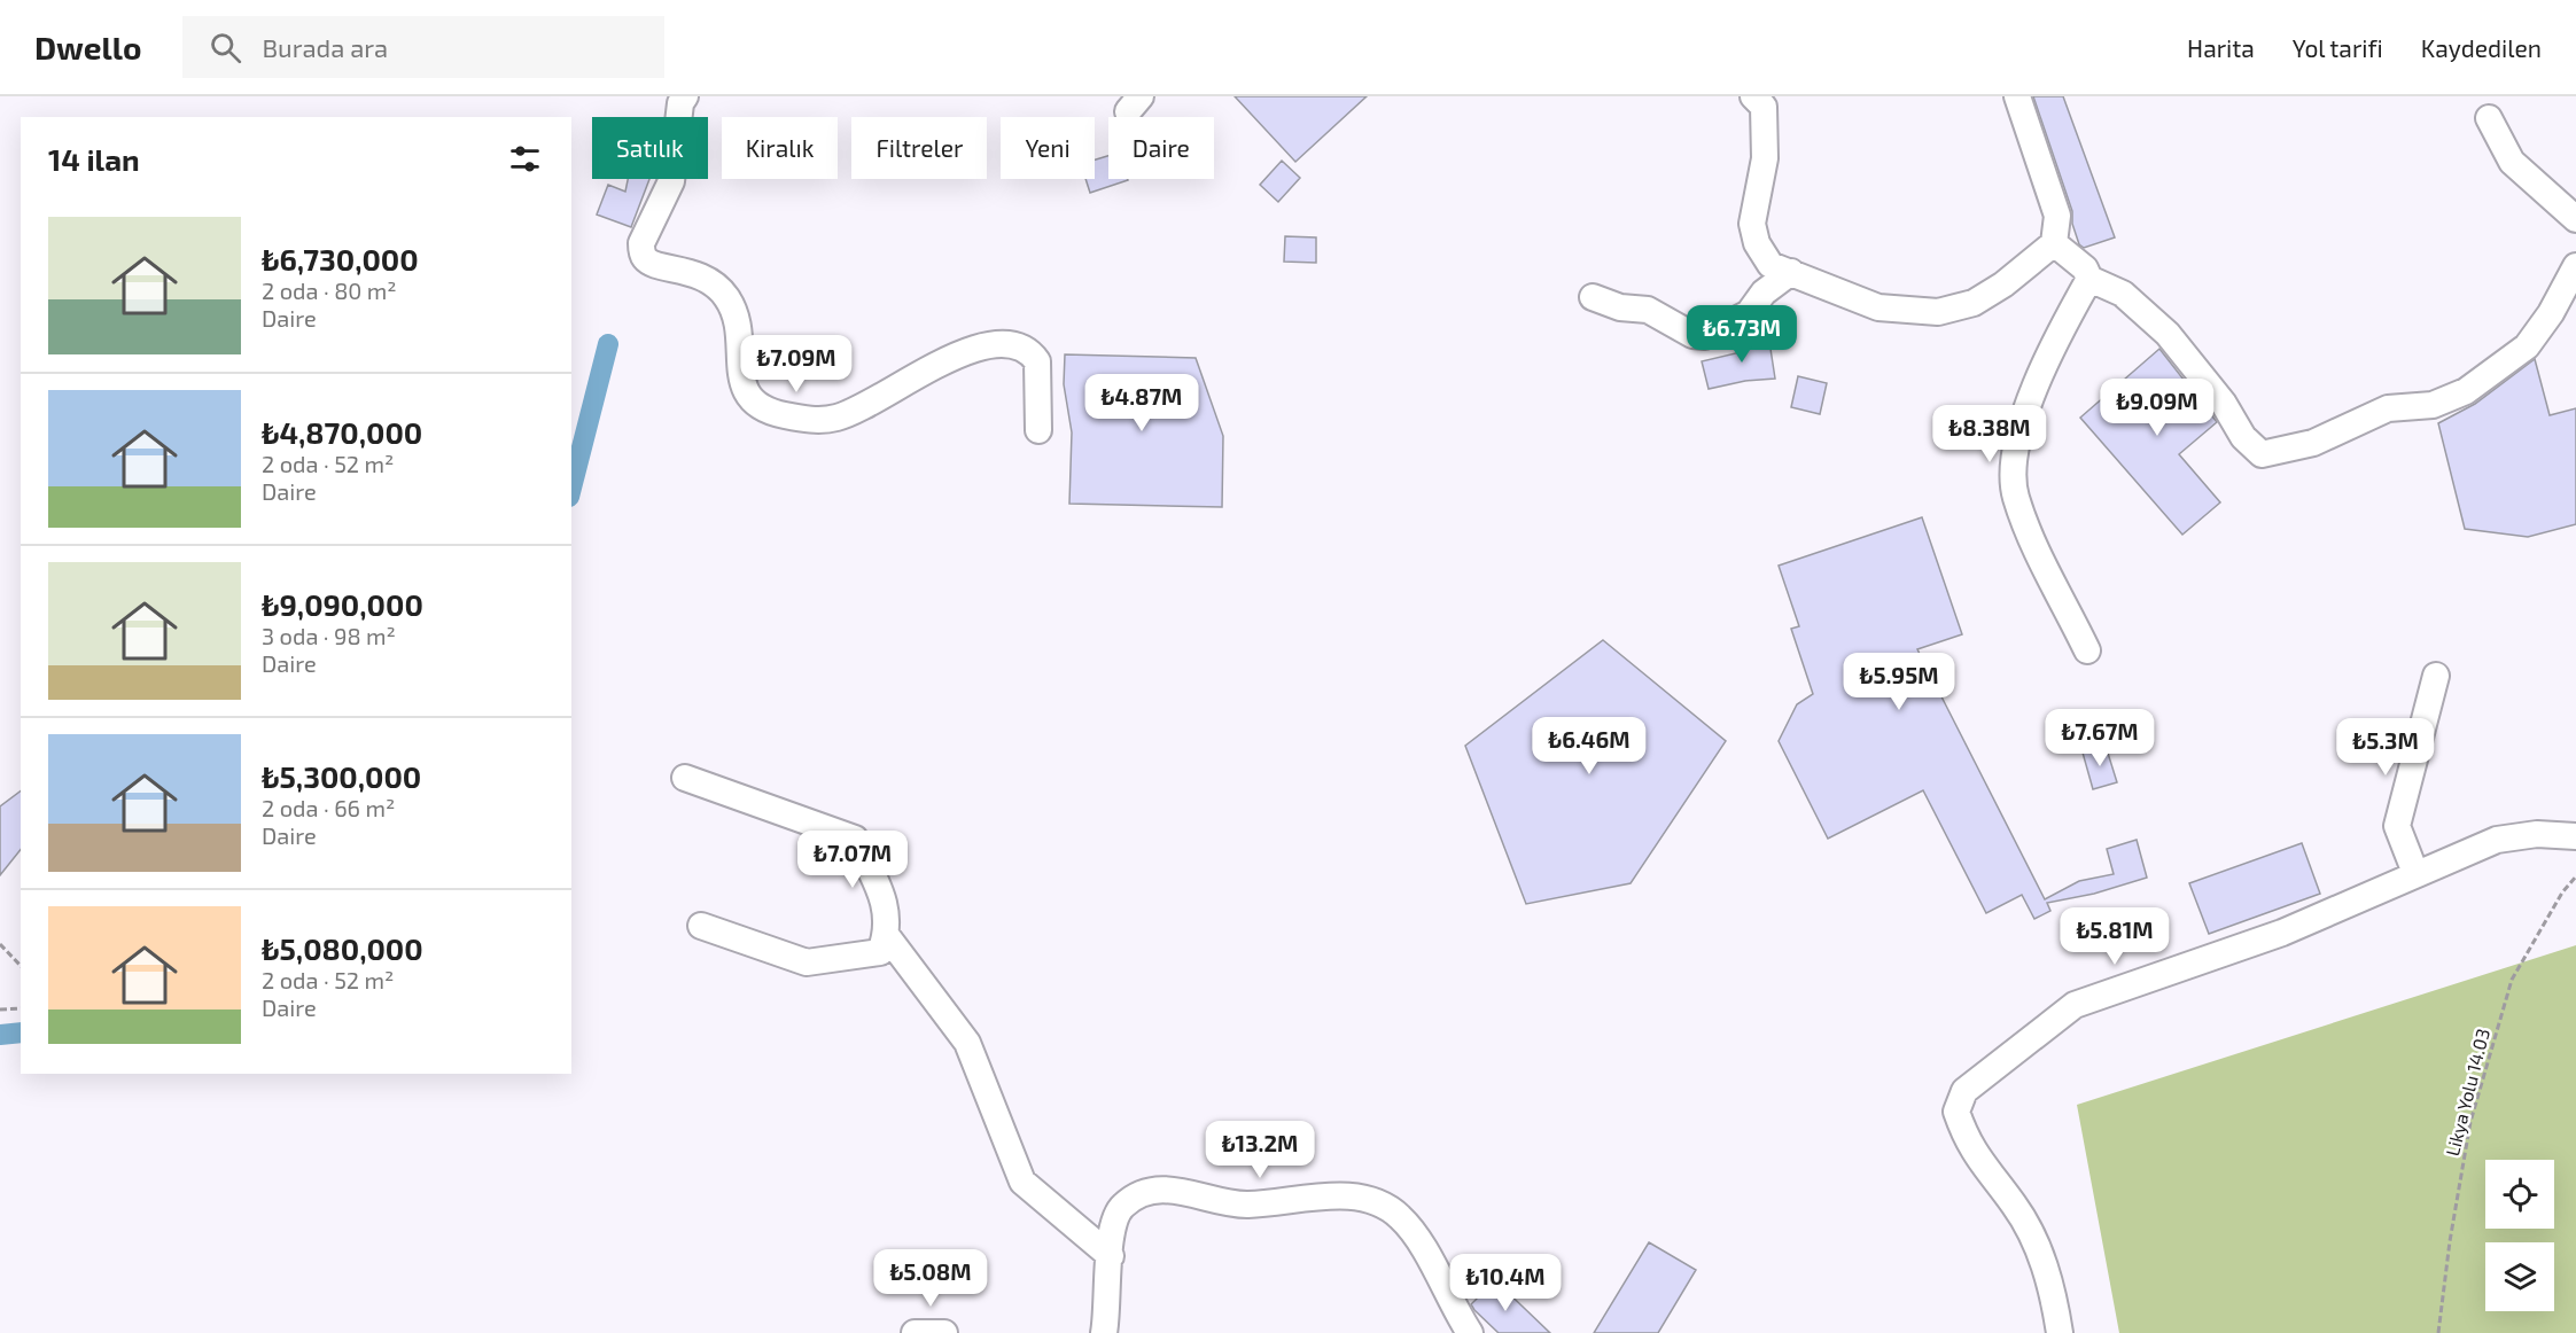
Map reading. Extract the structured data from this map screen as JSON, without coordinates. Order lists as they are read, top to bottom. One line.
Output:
{"streets":{"path":["Likya Yolu 14.03"]},"page":{"header":"Dwello","search":"Burada ara","nav":["Harita","Yol tarifi","Kaydedilen"],"chip":["Satılık","Kiralık","Filtreler","Yeni","Daire"],"heading":"14 ilan","list":[{"name":"₺6,730,000","note":"2 oda · 80 m² · Daire"},{"name":"₺4,870,000","note":"2 oda · 52 m² · Daire"},{"name":"₺9,090,000","note":"3 oda · 98 m² · Daire"},{"name":"₺5,300,000","note":"2 oda · 66 m² · Daire"},{"name":"₺5,080,000","note":"2 oda · 52 m² · Daire"}],"price":["₺6.73M","₺7.09M","₺4.87M","₺9.09M","₺8.38M","₺5.95M","₺7.67M","₺6.46M","₺5.3M","₺7.07M","₺5.81M","₺13.2M","₺5.08M","₺10.4M"]}}
